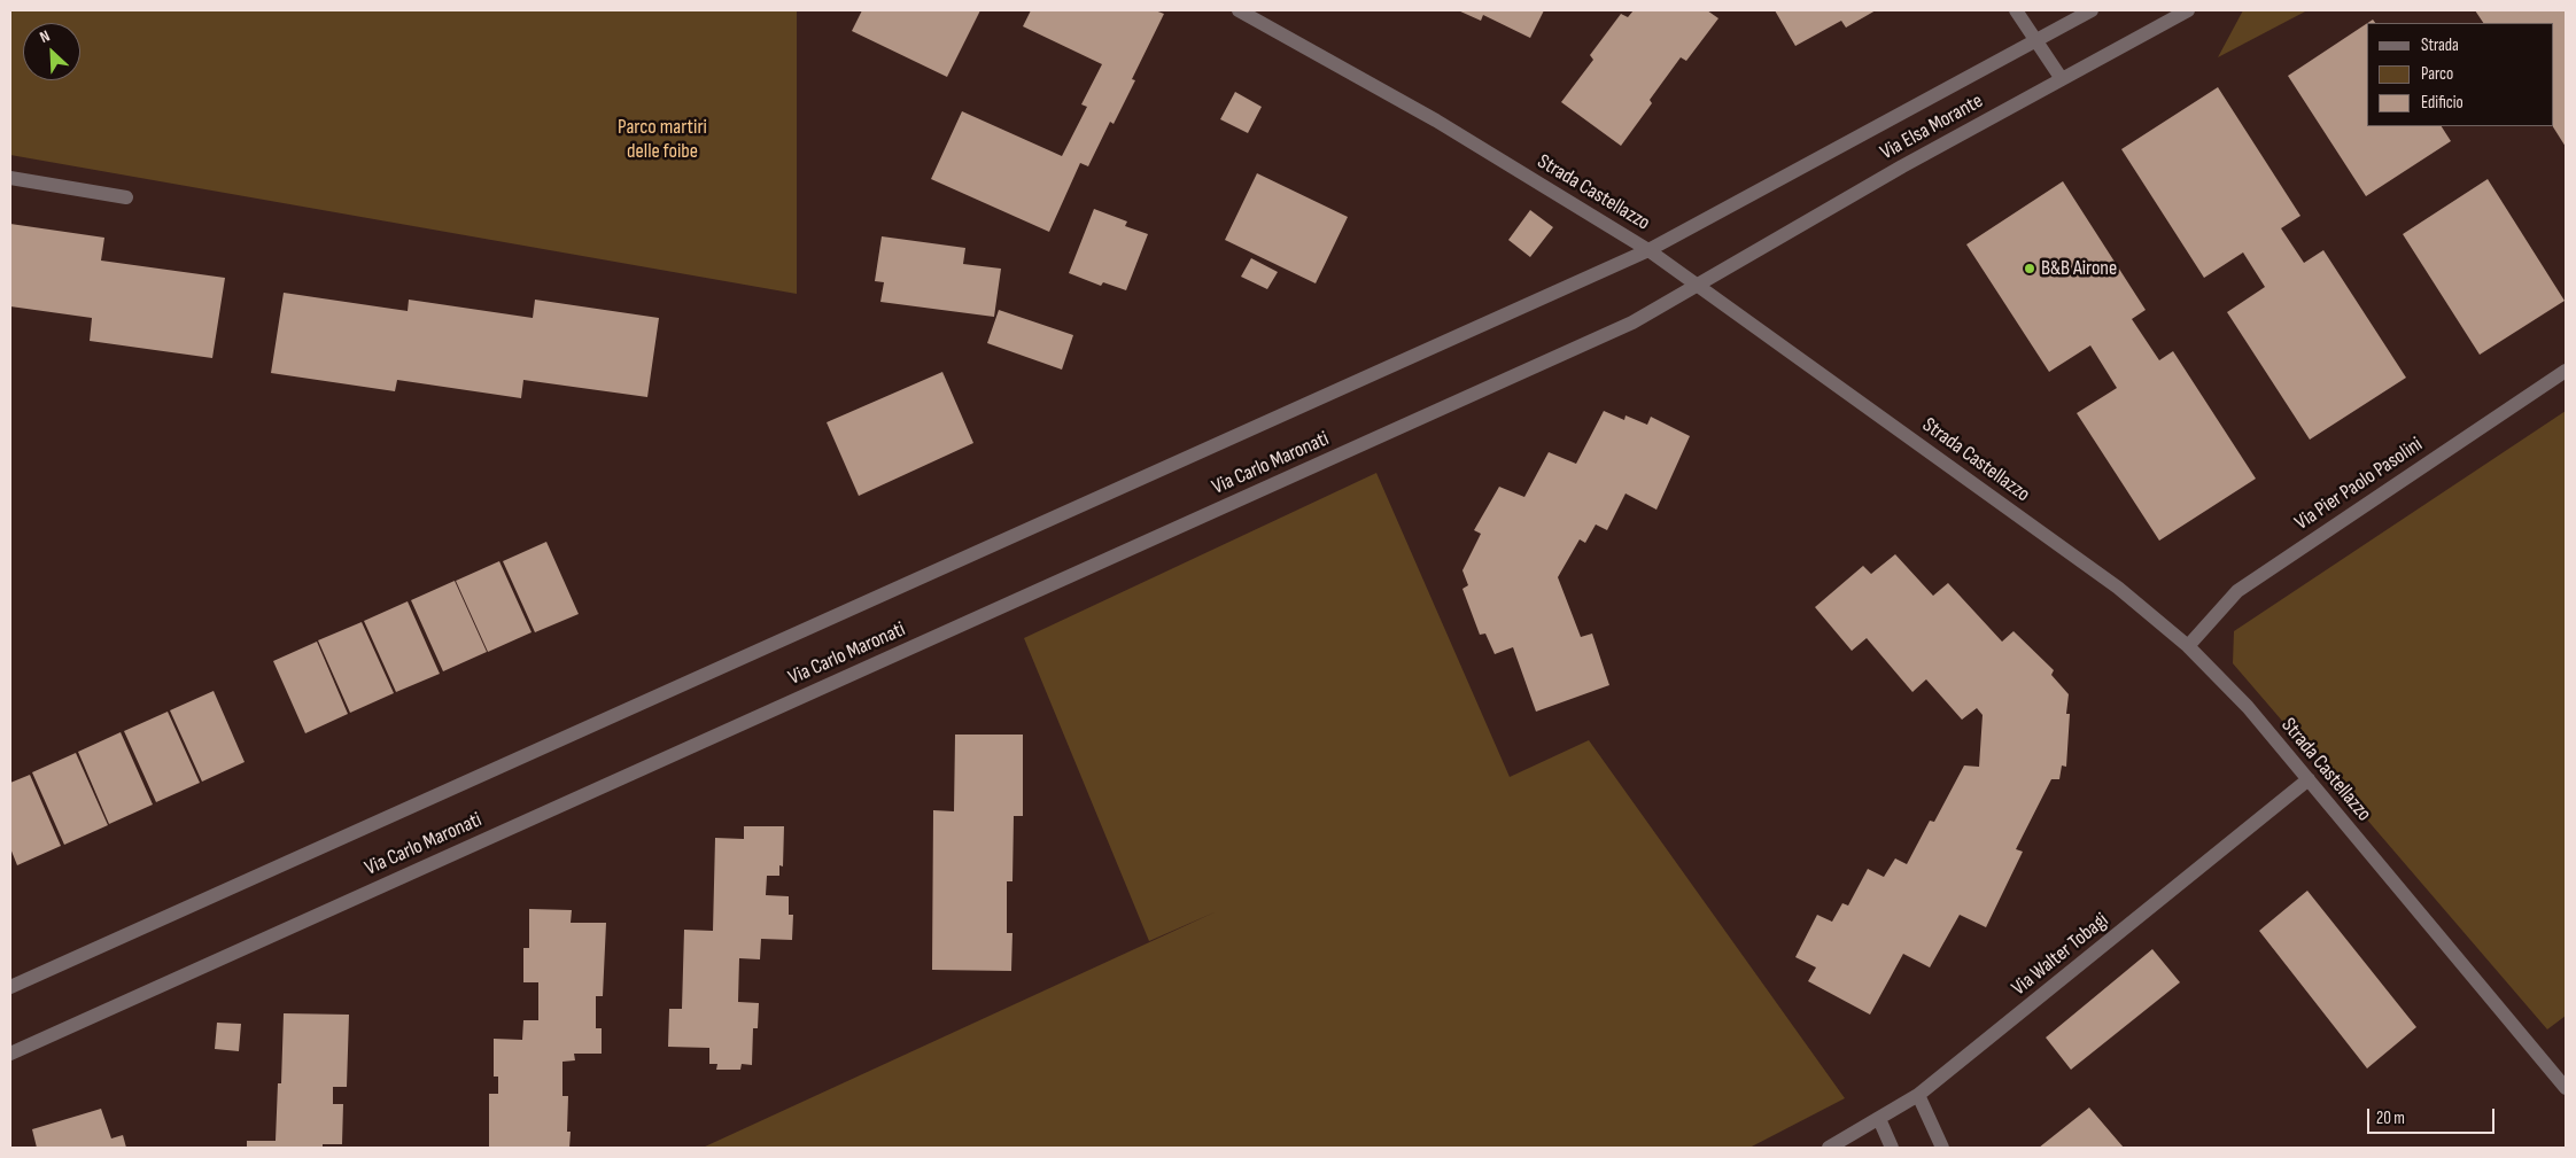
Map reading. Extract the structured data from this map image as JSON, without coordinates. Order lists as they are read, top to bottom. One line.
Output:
{"streets":{"street":["Via Elsa Morante","Strada Castellazzo","Via Carlo Maronati","Via Pier Paolo Pasolini","Via Walter Tobagi"]},"crossings":[["Via Elsa Morante","Strada Castellazzo"],["Via Elsa Morante","Via Carlo Maronati"],["Strada Castellazzo","Via Carlo Maronati"],["Strada Castellazzo","Via Pier Paolo Pasolini"],["Strada Castellazzo","Via Walter Tobagi"]],"parks":["Parco martiri delle foibe"],"places":["B&B Airone"],"legend":["Strada","Parco","Edificio"],"scale_bar":"20 m","north":"top left"}
